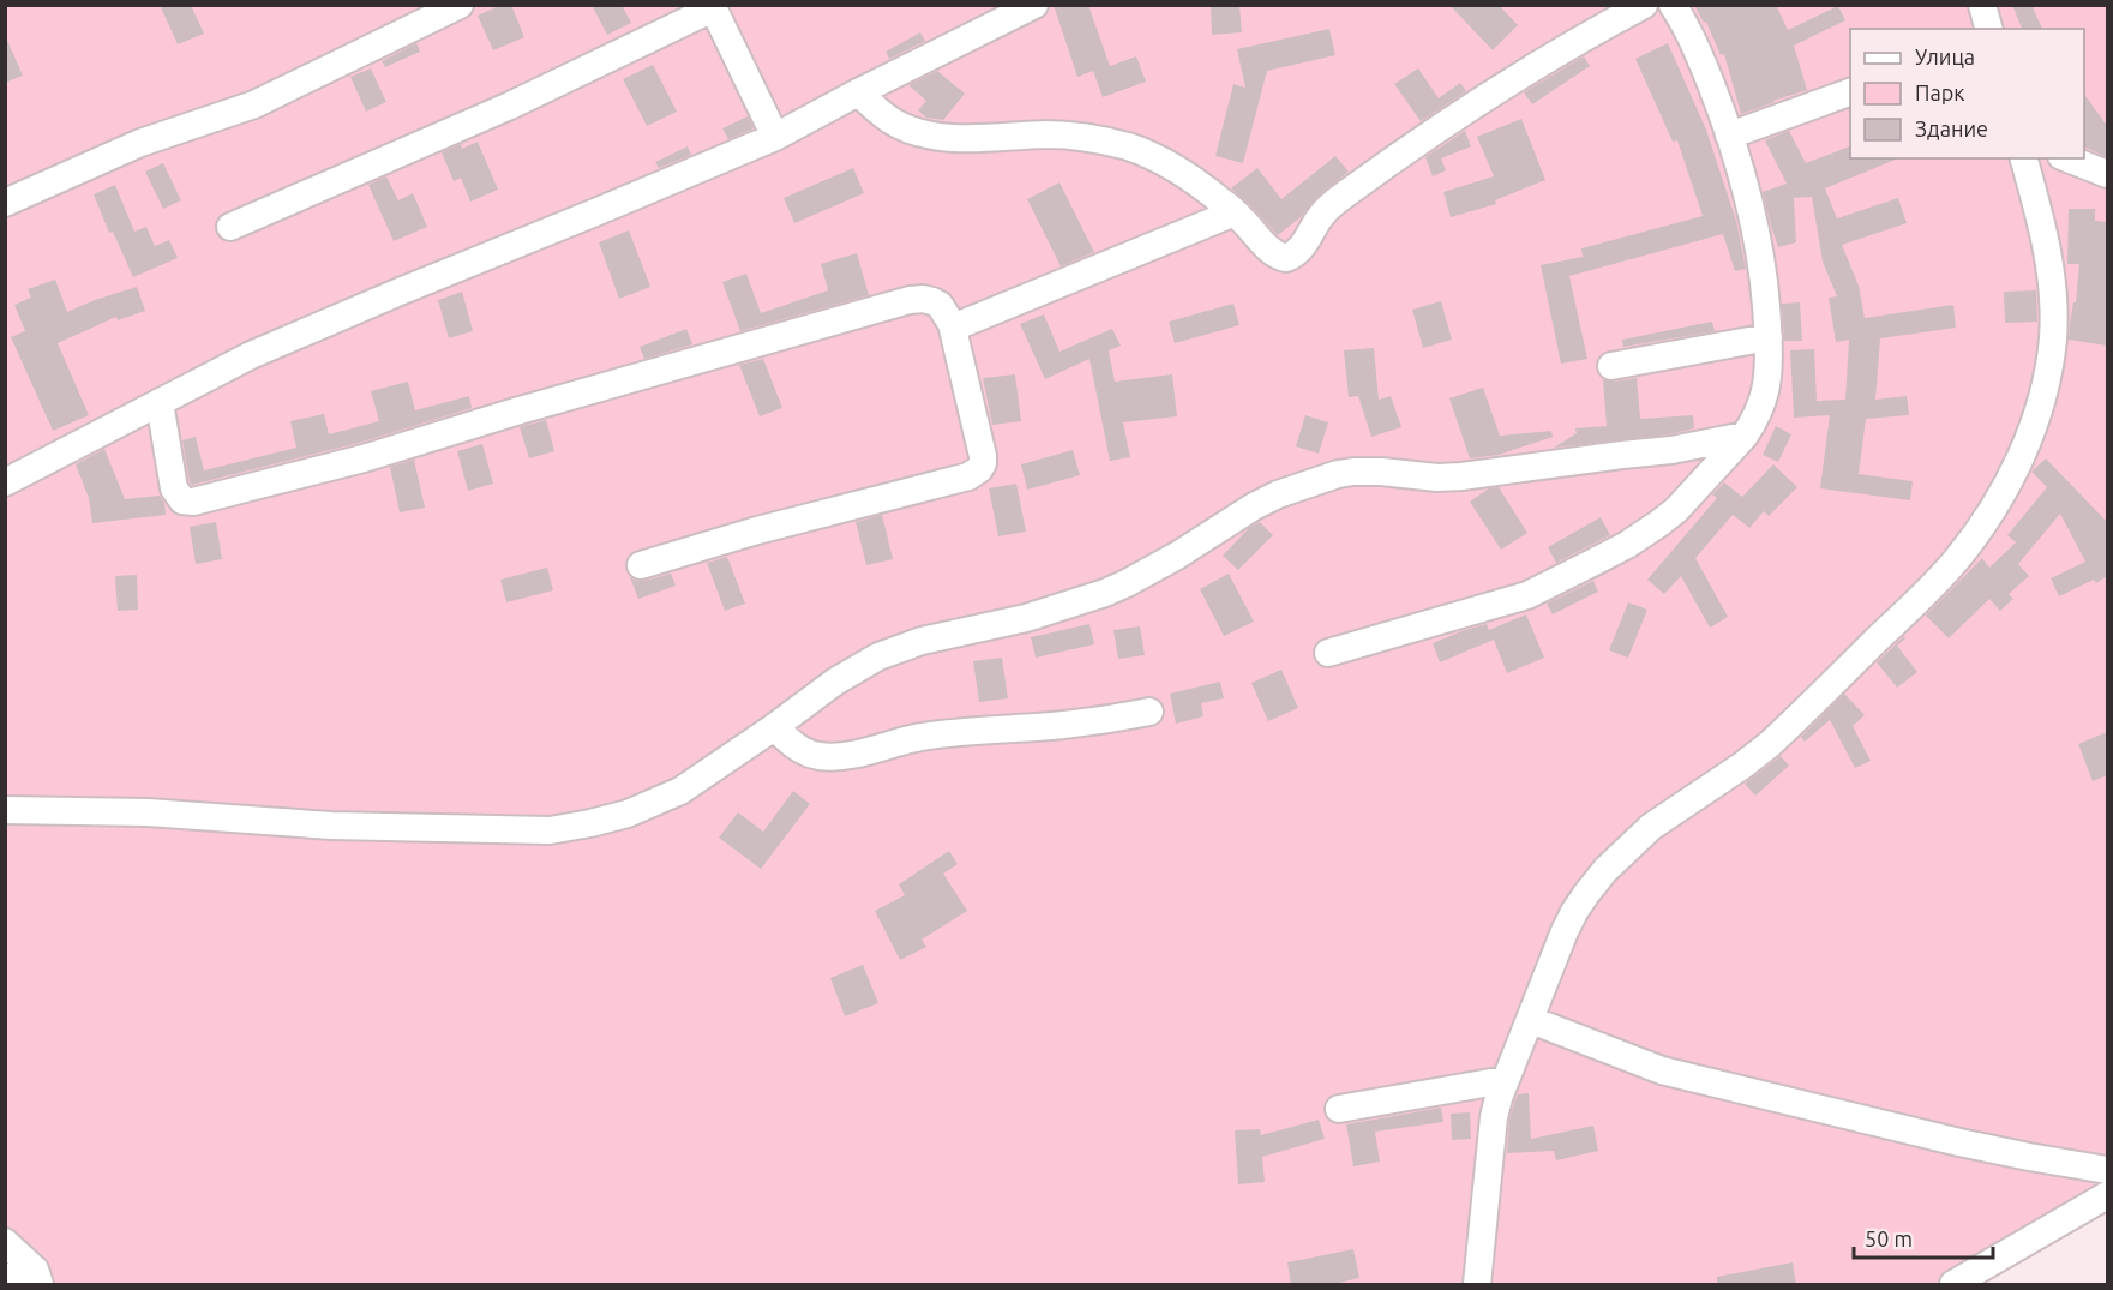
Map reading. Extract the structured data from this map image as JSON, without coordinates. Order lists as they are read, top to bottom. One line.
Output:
{"legend":["Улица","Парк","Здание"],"scale_bar":"50 m"}
